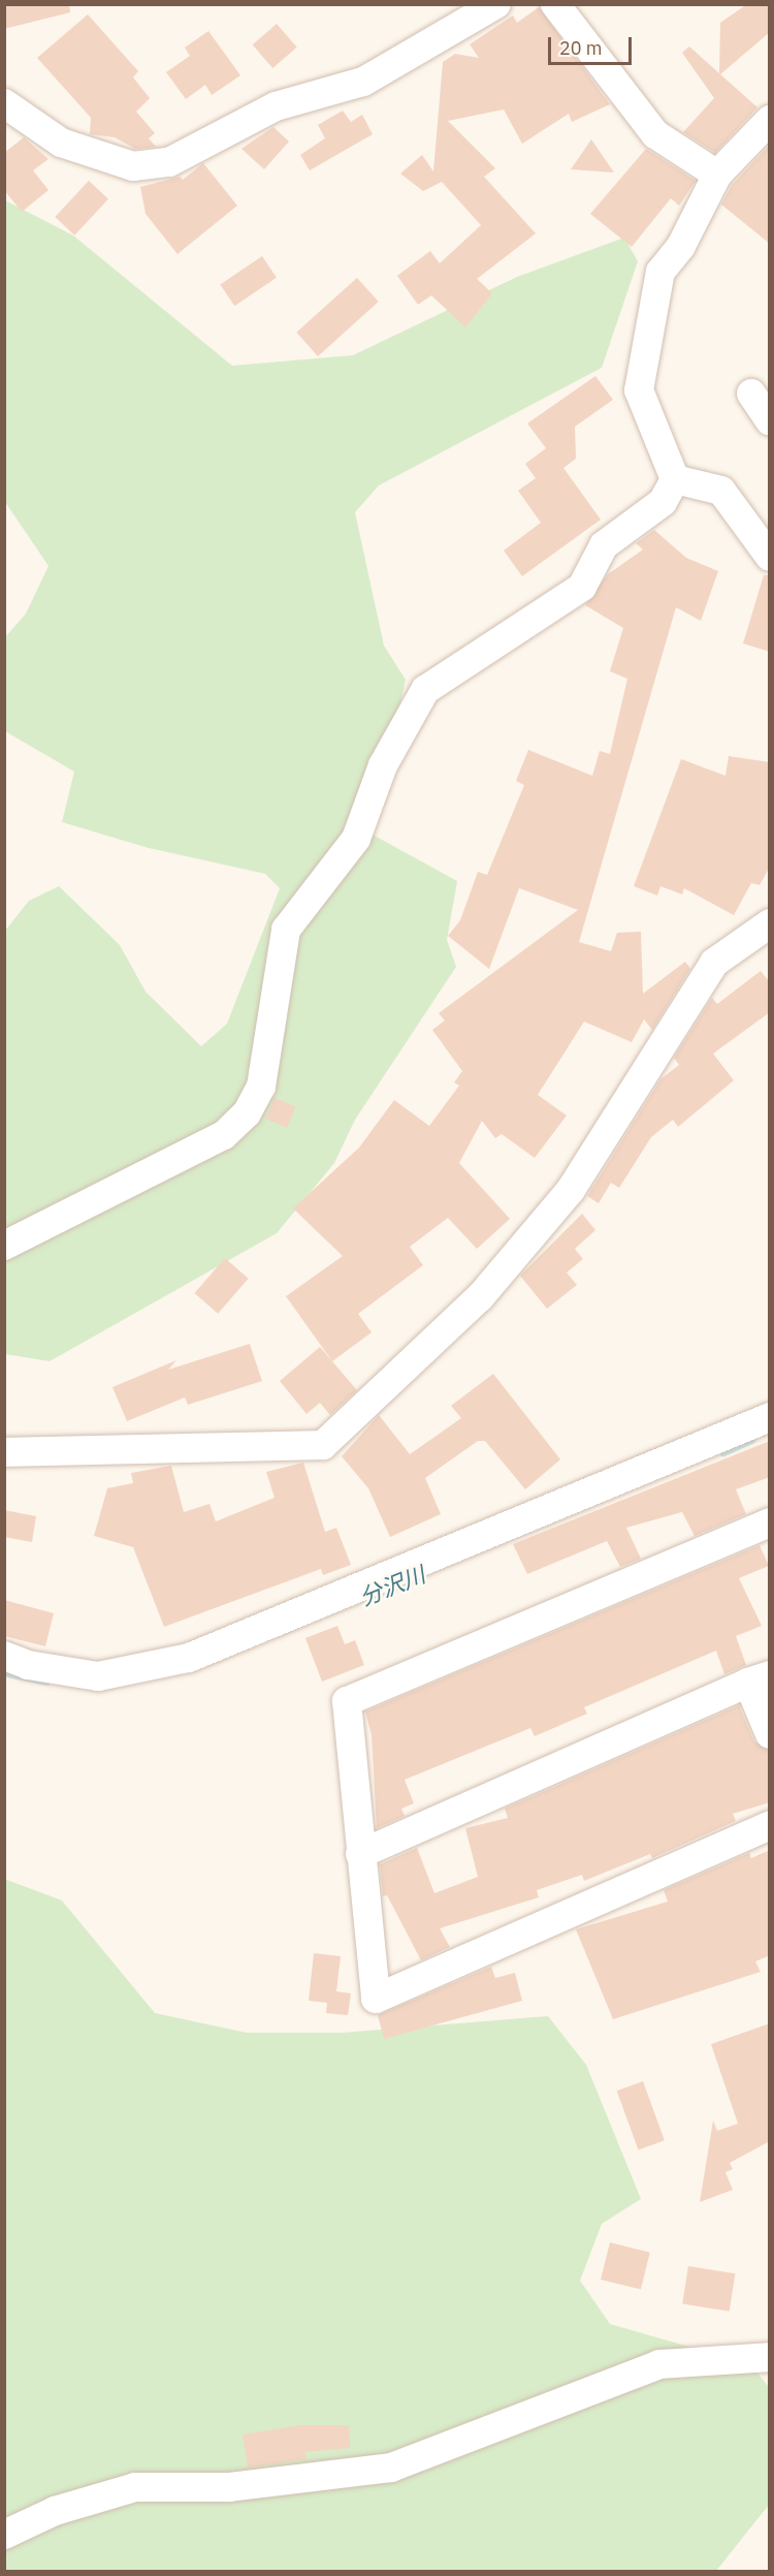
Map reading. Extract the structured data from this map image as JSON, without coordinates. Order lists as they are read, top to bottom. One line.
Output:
{"water":["分沢川"],"scale_bar":"20 m"}
